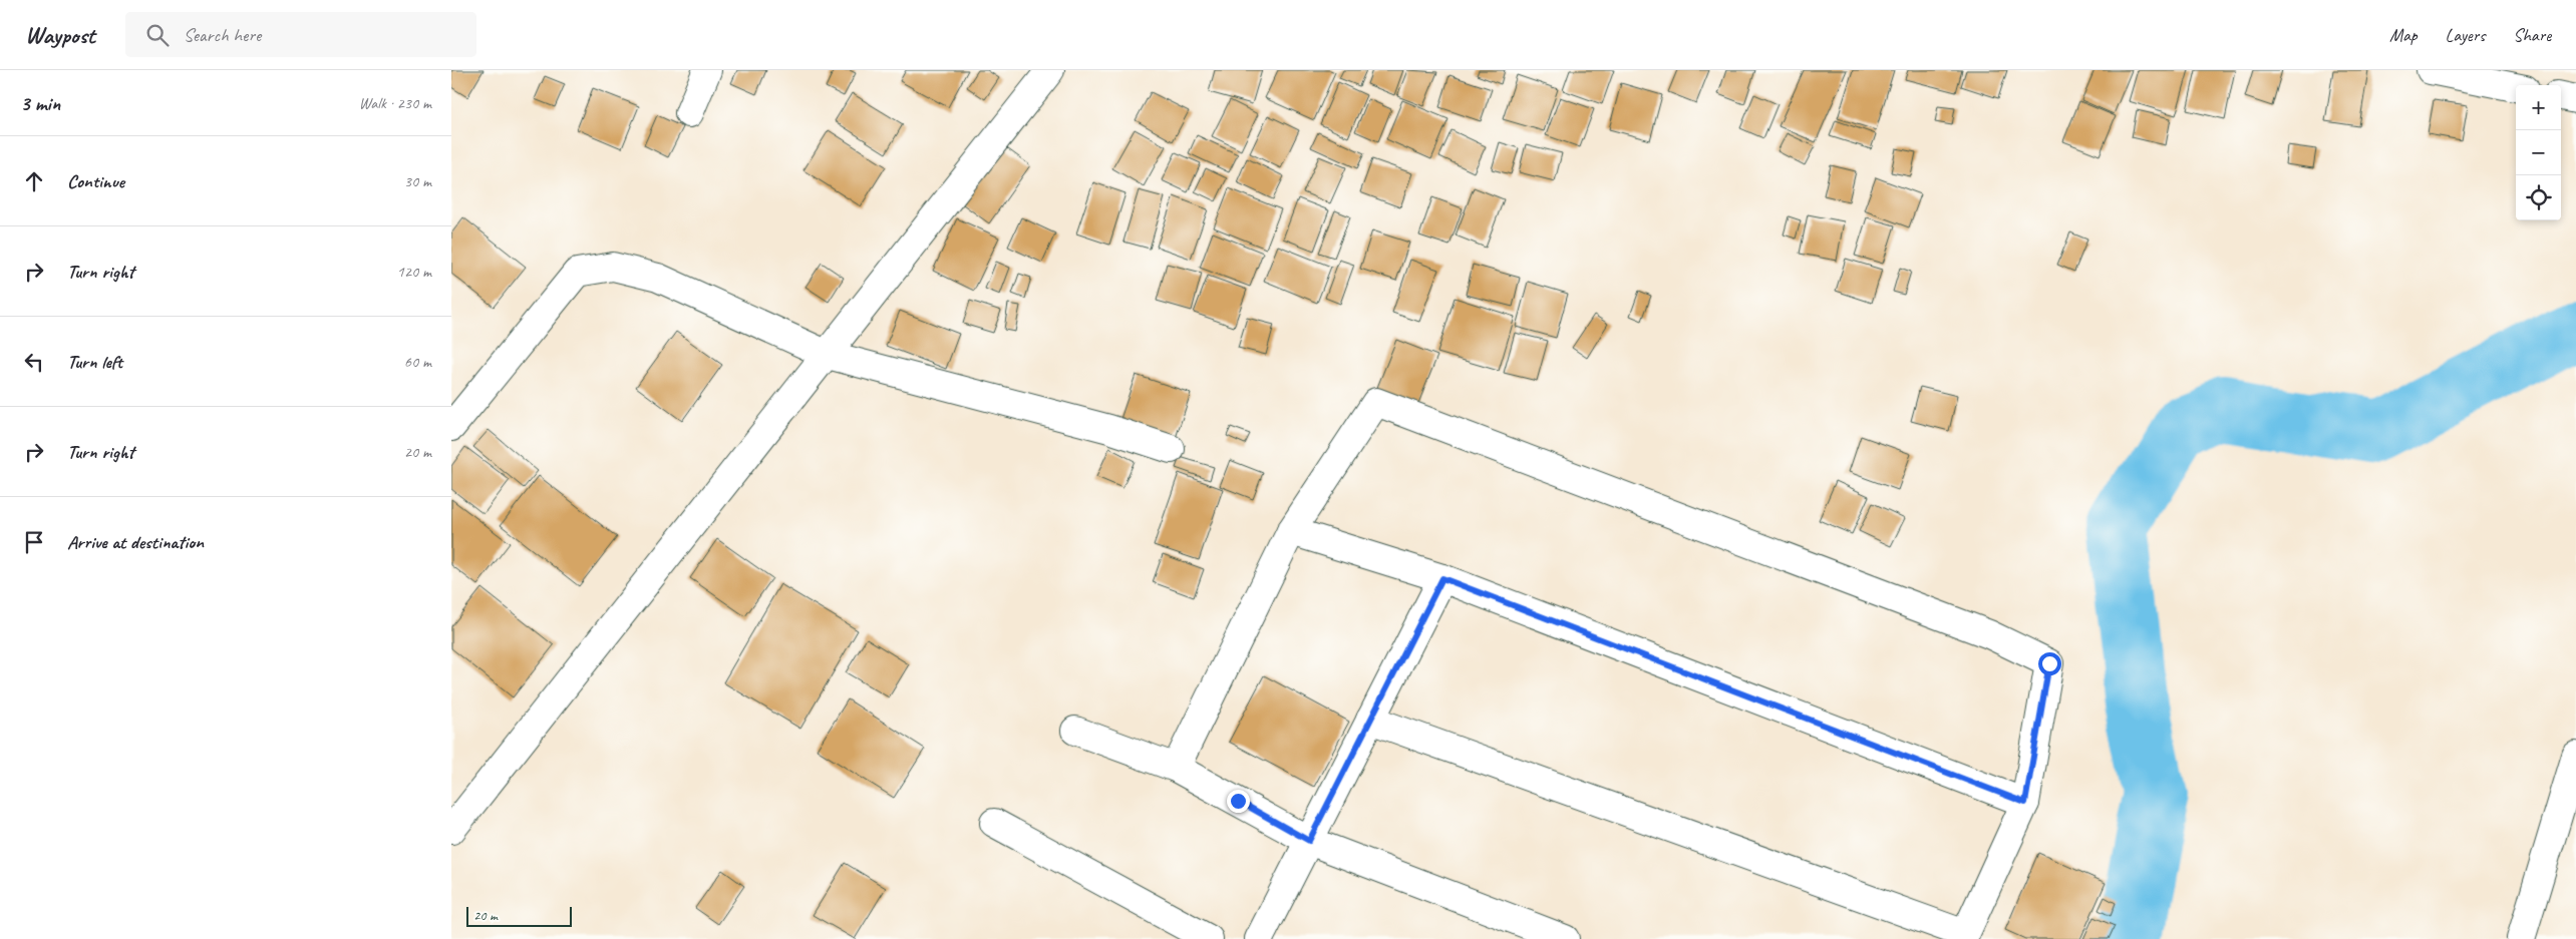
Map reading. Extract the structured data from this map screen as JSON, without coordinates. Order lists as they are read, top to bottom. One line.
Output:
{"scale_bar":"20 m","page":{"header":"Waypost","search":"Search here","nav":["Map","Layers","Share"],"heading":["3 min","Walk · 230 m"],"map_buttons":["+","−"],"list":[["Continue","30 m"],["Turn right","120 m"],["Turn left","60 m"],["Turn right","20 m"],"Arrive at destination"],"scale":"20 m"}}
